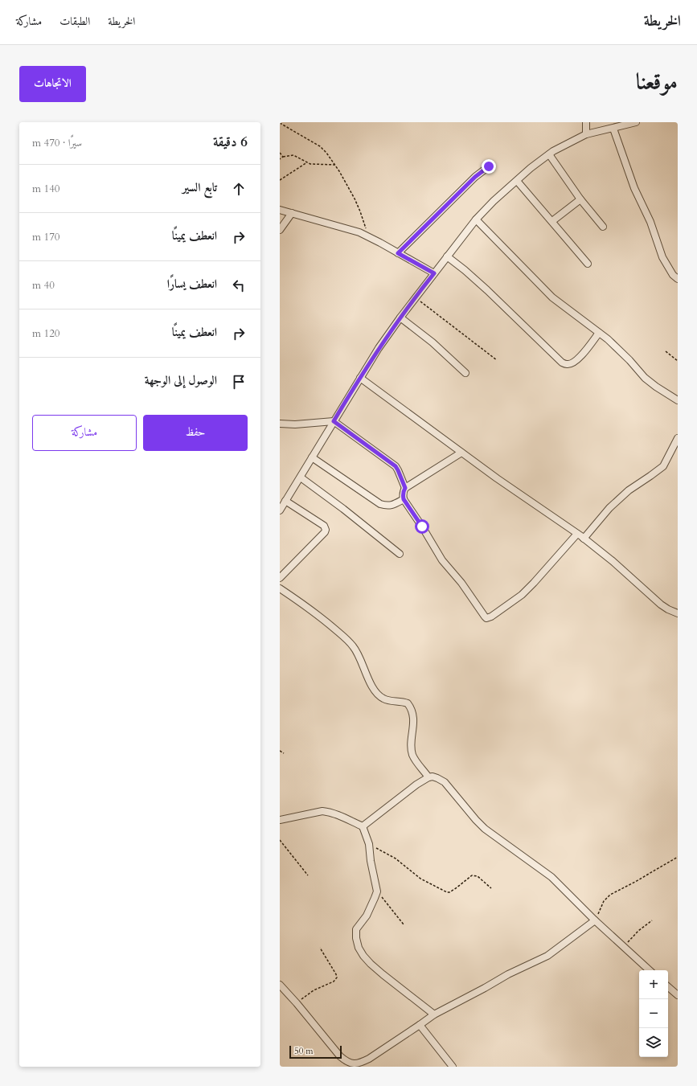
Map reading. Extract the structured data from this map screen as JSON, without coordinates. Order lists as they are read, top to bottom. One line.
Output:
{"scale_bar":"50 m","page":{"header":"الخريطة","nav":["الخريطة","الطبقات","مشاركة"],"title":"موقعنا","buttons":["الاتجاهات",["حفظ","مشاركة"]],"heading":["6 دقيقة","سيرًا · 470 m"],"list":[["تابع السير","140 m"],["انعطف يمينًا","170 m"],["انعطف يسارًا","40 m"],["انعطف يمينًا","120 m"],"الوصول إلى الوجهة"],"map_buttons":["+","−"],"scale":"50 m"}}
